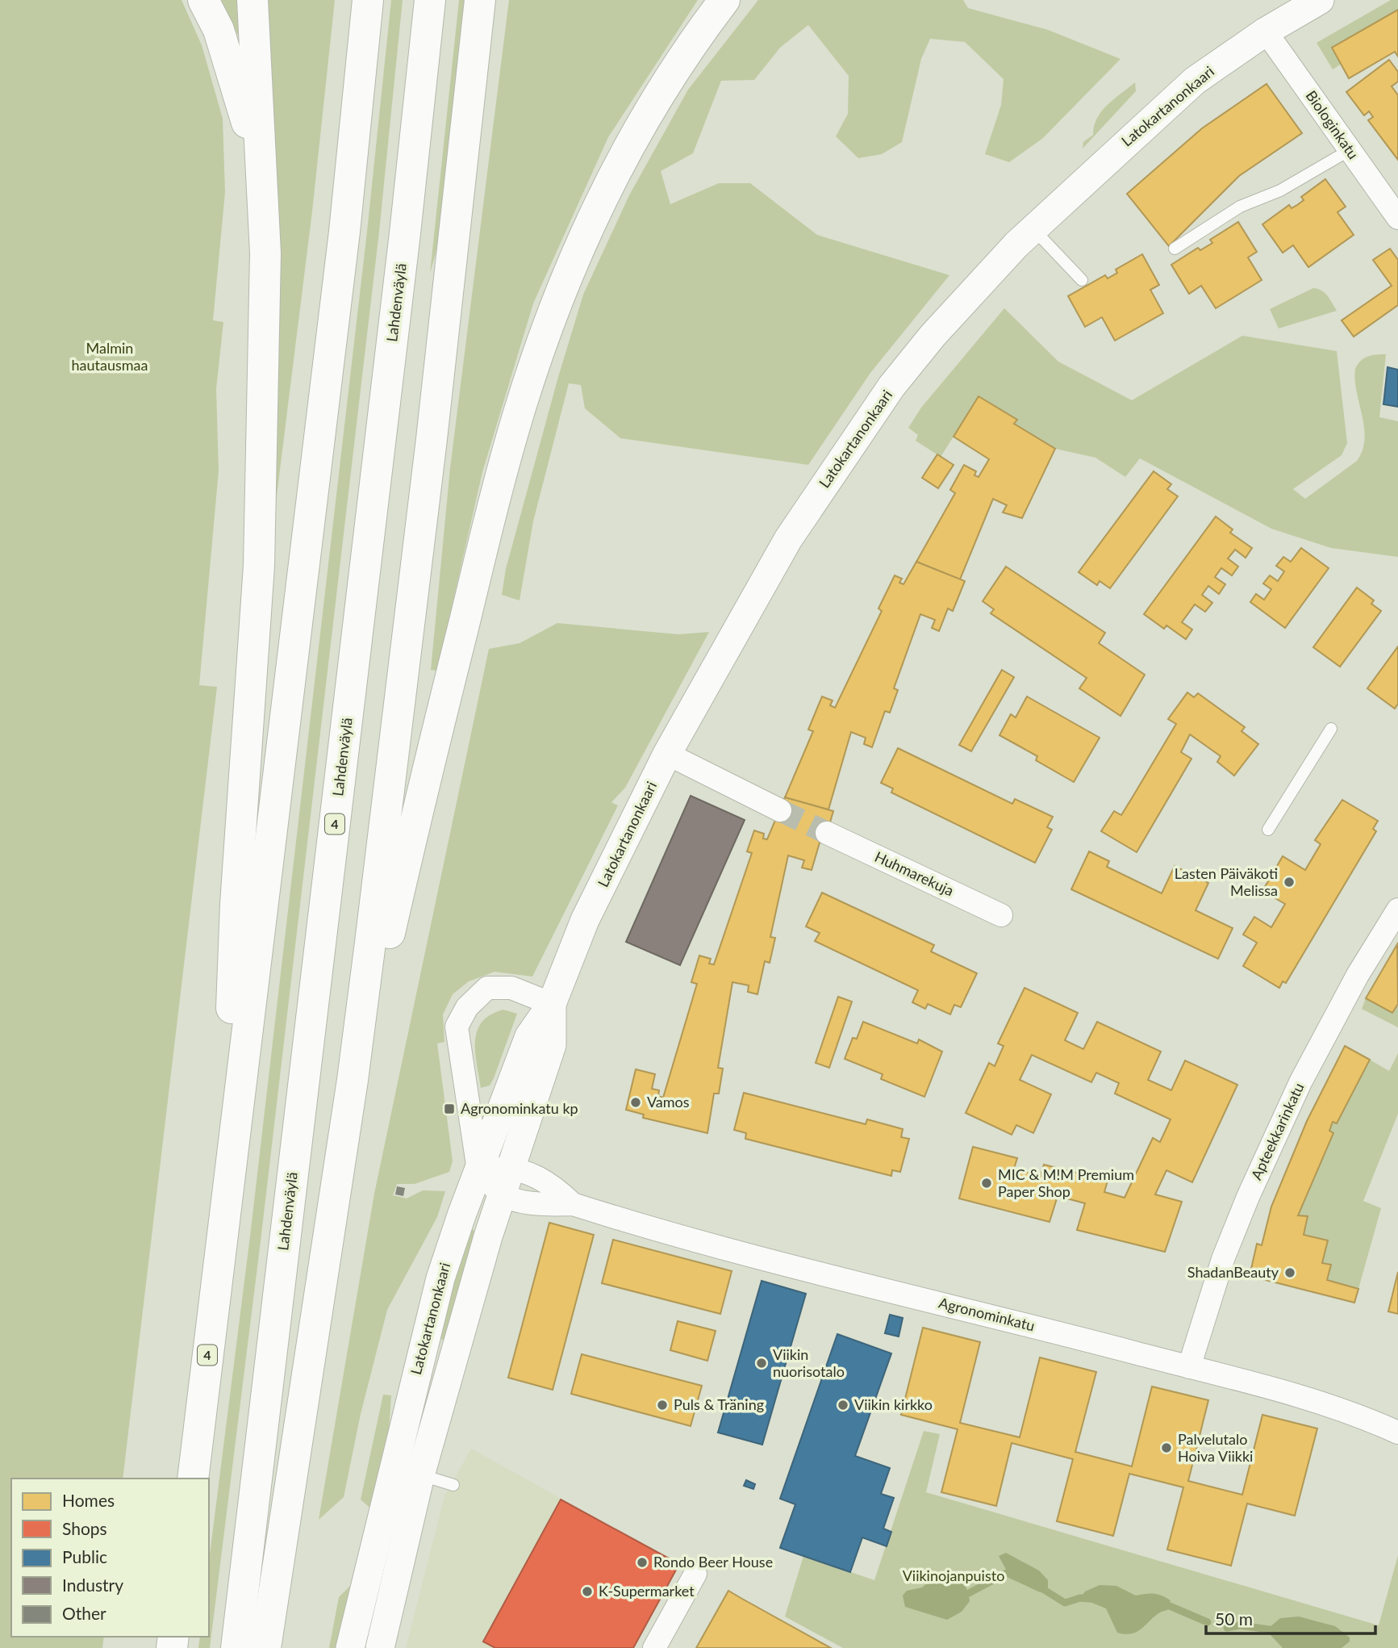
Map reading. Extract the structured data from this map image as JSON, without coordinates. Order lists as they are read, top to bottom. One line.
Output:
{"streets":{"highway":["Lahdenväylä","4"],"street":["Latokartanonkaari","Biologinkatu","Huhmarekuja","Apteekkarinkatu","Agronominkatu"]},"crossings":[["Latokartanonkaari","Biologinkatu"],["Latokartanonkaari","Agronominkatu"],["Apteekkarinkatu","Agronominkatu"]],"parks":["Malmin hautausmaa","Viikinojanpuisto"],"places":{"other":["Lasten Päiväkoti Melissa","Vamos","MIC & M!M Premium Paper Shop","ShadanBeauty","Viikin nuorisotalo","Puls & Träning","Viikin kirkko","Palvelutalo Hoiva Viikki","Rondo Beer House","K-Supermarket"],"transit":["Agronominkatu kp"]},"legend":["Homes","Shops","Public","Industry","Other"],"scale_bar":"50 m"}
